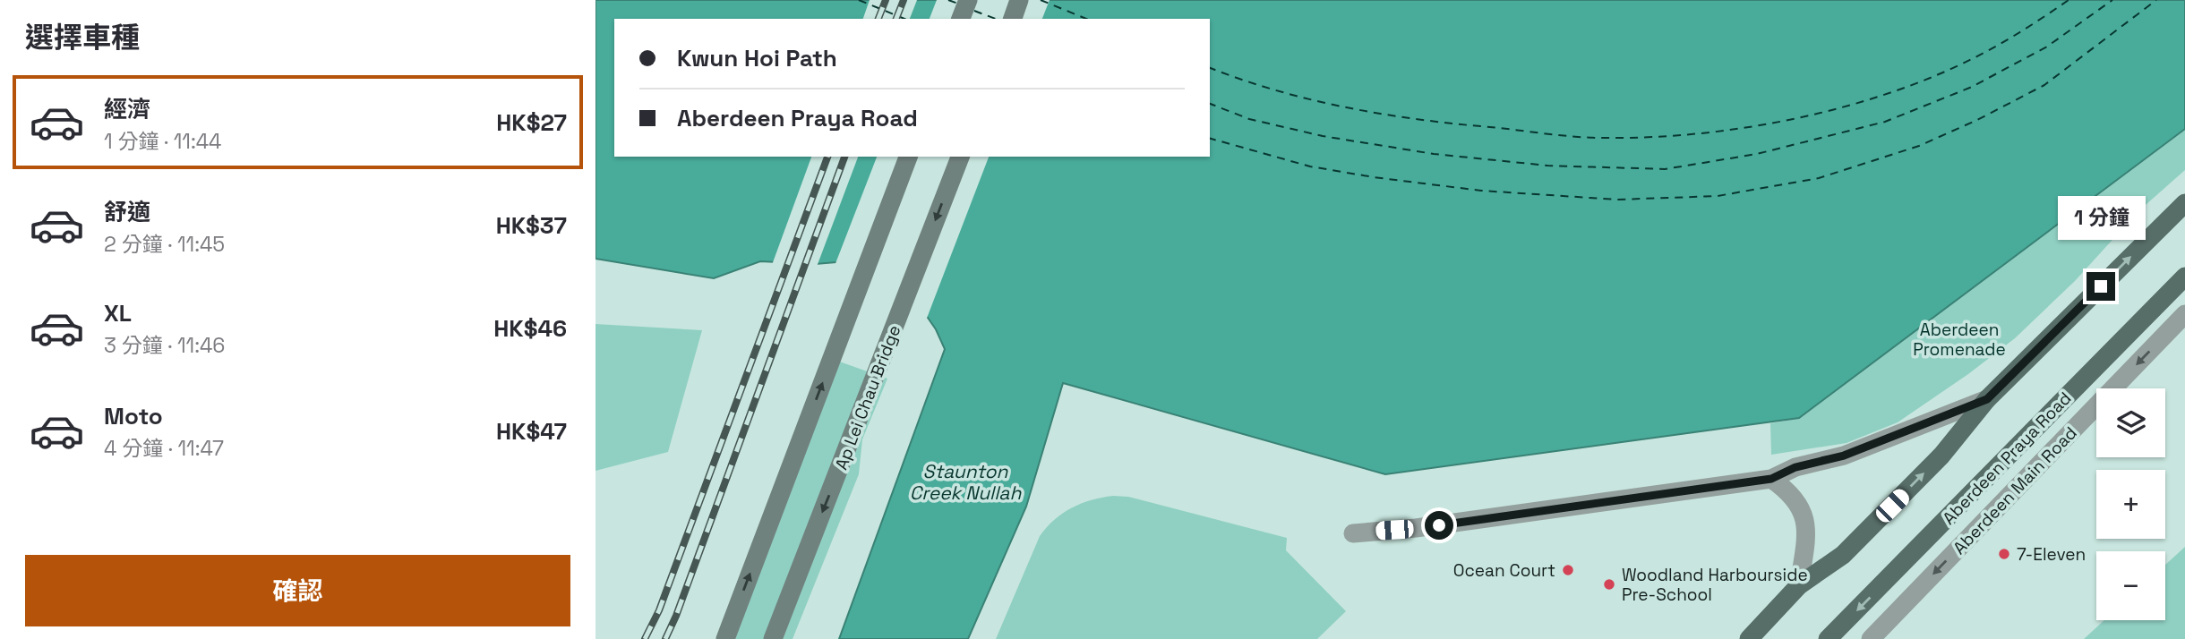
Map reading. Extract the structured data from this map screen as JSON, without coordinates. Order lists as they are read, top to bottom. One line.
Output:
{"streets":{"main road":["Ap Lei Chau Bridge","Aberdeen Praya Road"],"street":["Aberdeen Main Road"]},"one_way":["Aberdeen Main Road"],"water":["Staunton Creek Nullah"],"parks":["Aberdeen Promenade"],"places":["7-Eleven","Ocean Court","Woodland Harbourside Pre-School"],"page":{"heading":"選擇車種","banner":["Kwun Hoi Path","Aberdeen Praya Road"],"list":[{"name":"經濟","note":"1 分鐘 · 11:44","value":"HK$27"},{"name":"舒適","note":"2 分鐘 · 11:45","value":"HK$37"},{"name":"XL","note":"3 分鐘 · 11:46","value":"HK$46"},{"name":"Moto","note":"4 分鐘 · 11:47","value":"HK$47"}],"bubble":"1 分鐘","map_buttons":["+","−"],"buttons":"確認"}}
